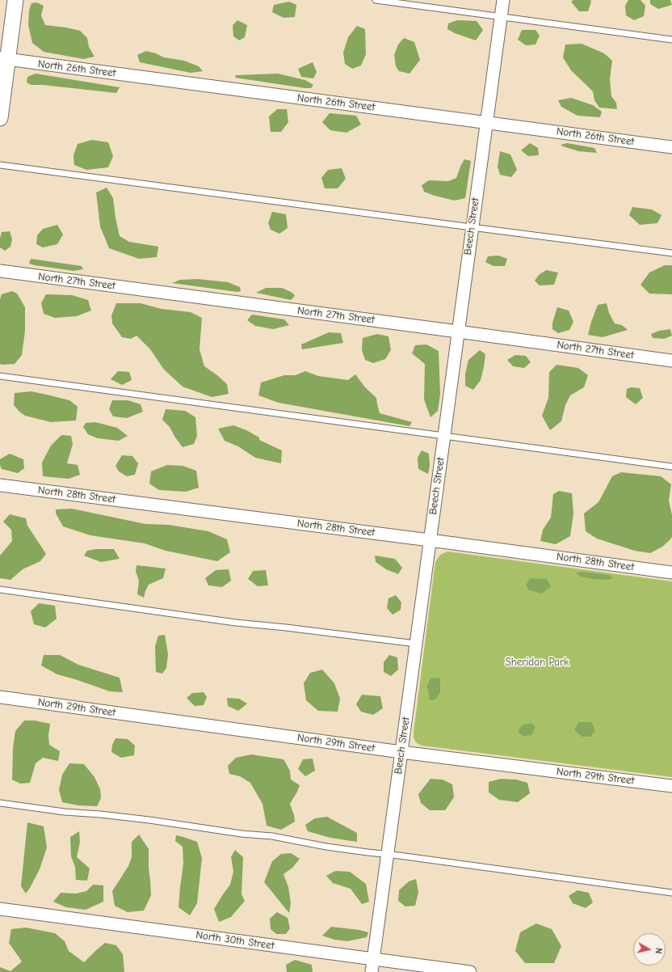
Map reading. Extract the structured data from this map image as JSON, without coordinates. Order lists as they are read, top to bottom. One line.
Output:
{"streets":{"street":["North 26th Street","Beech Street","North 27th Street","North 28th Street","North 29th Street","North 30th Street"]},"crossings":[["North 26th Street","Beech Street"],["Beech Street","North 27th Street"],["Beech Street","North 28th Street"],["Beech Street","North 29th Street"],["Beech Street","North 30th Street"]],"parks":["Sheridan Park"],"north":"right"}
